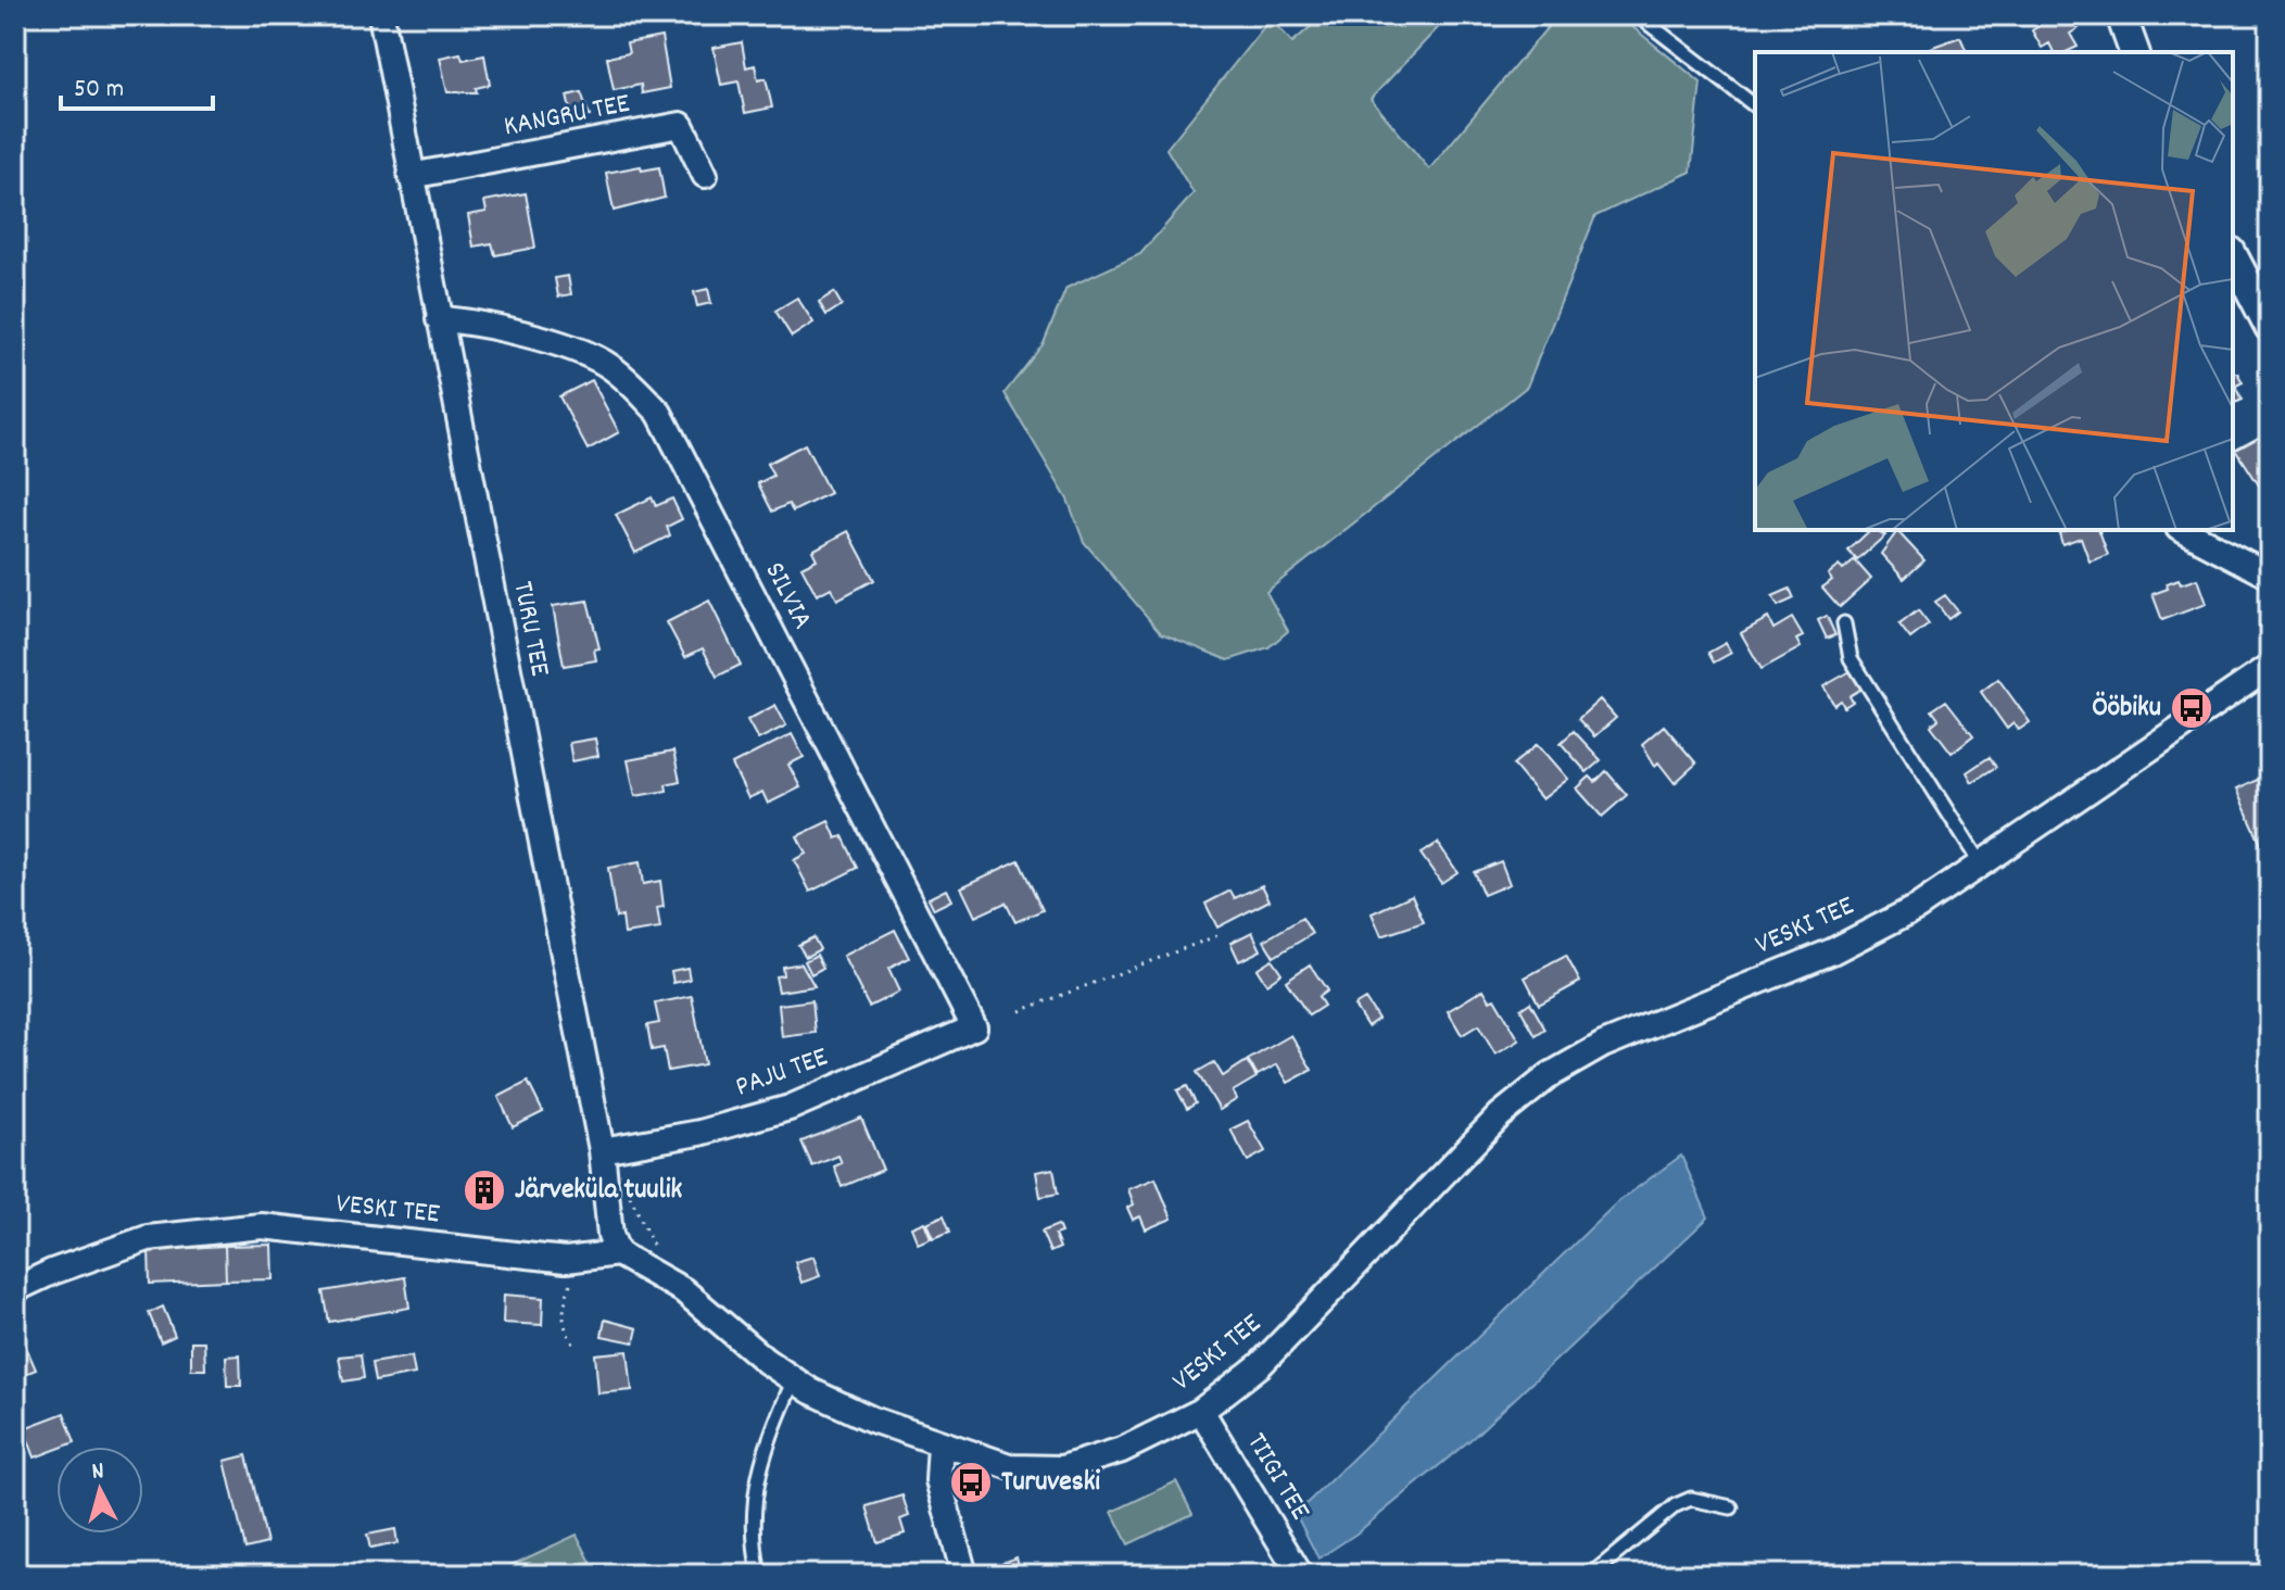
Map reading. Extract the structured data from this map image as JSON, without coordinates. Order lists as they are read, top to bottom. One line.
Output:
{"streets":{"street":["KANGRU TEE","SILVIA","TURU TEE","VESKI TEE","PAJU TEE","TIIGI TEE"]},"crossings":[["KANGRU TEE","TURU TEE"],["SILVIA","TURU TEE"],["SILVIA","PAJU TEE"],["TURU TEE","VESKI TEE"],["TURU TEE","PAJU TEE"],["VESKI TEE","TIIGI TEE"]],"places":{"bus stop":["Ööbiku","Turuveski"],"building":["Järveküla tuulik"]},"scale_bar":"50 m","north":"top"}
